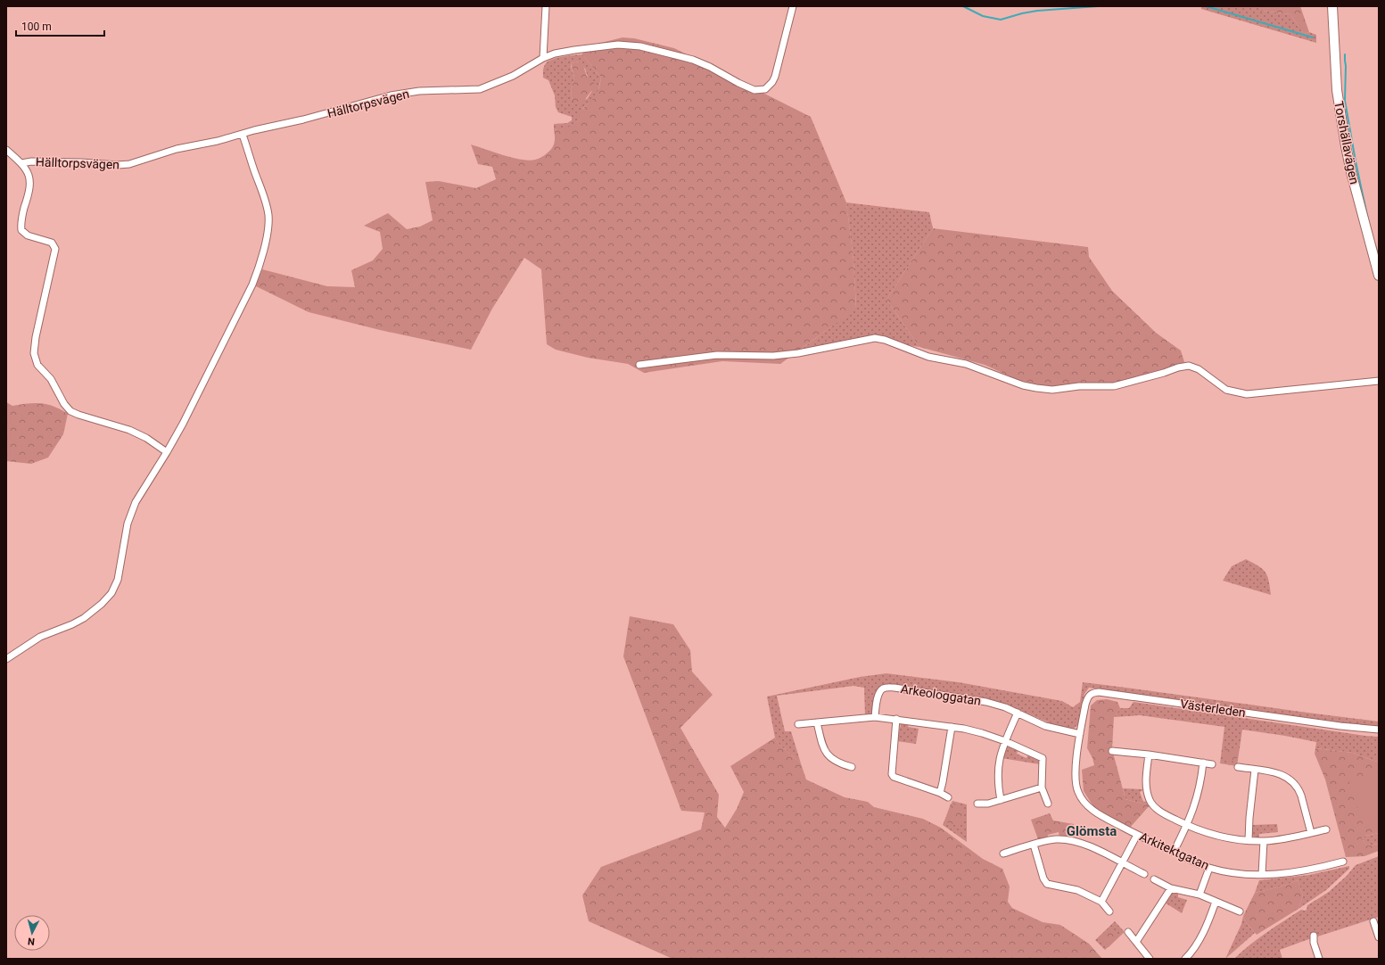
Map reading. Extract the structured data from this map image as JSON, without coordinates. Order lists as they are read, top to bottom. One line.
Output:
{"streets":{"main road":["Torshällavägen"],"street":["Hälltorpsvägen","Arkeologgatan","Västerleden","Arkitektgatan"]},"crossings":[["Arkeologgatan","Västerleden"],["Arkeologgatan","Arkitektgatan"],["Västerleden","Arkitektgatan"]],"districts":["Glömsta"],"scale_bar":"100 m","north":"bottom"}
